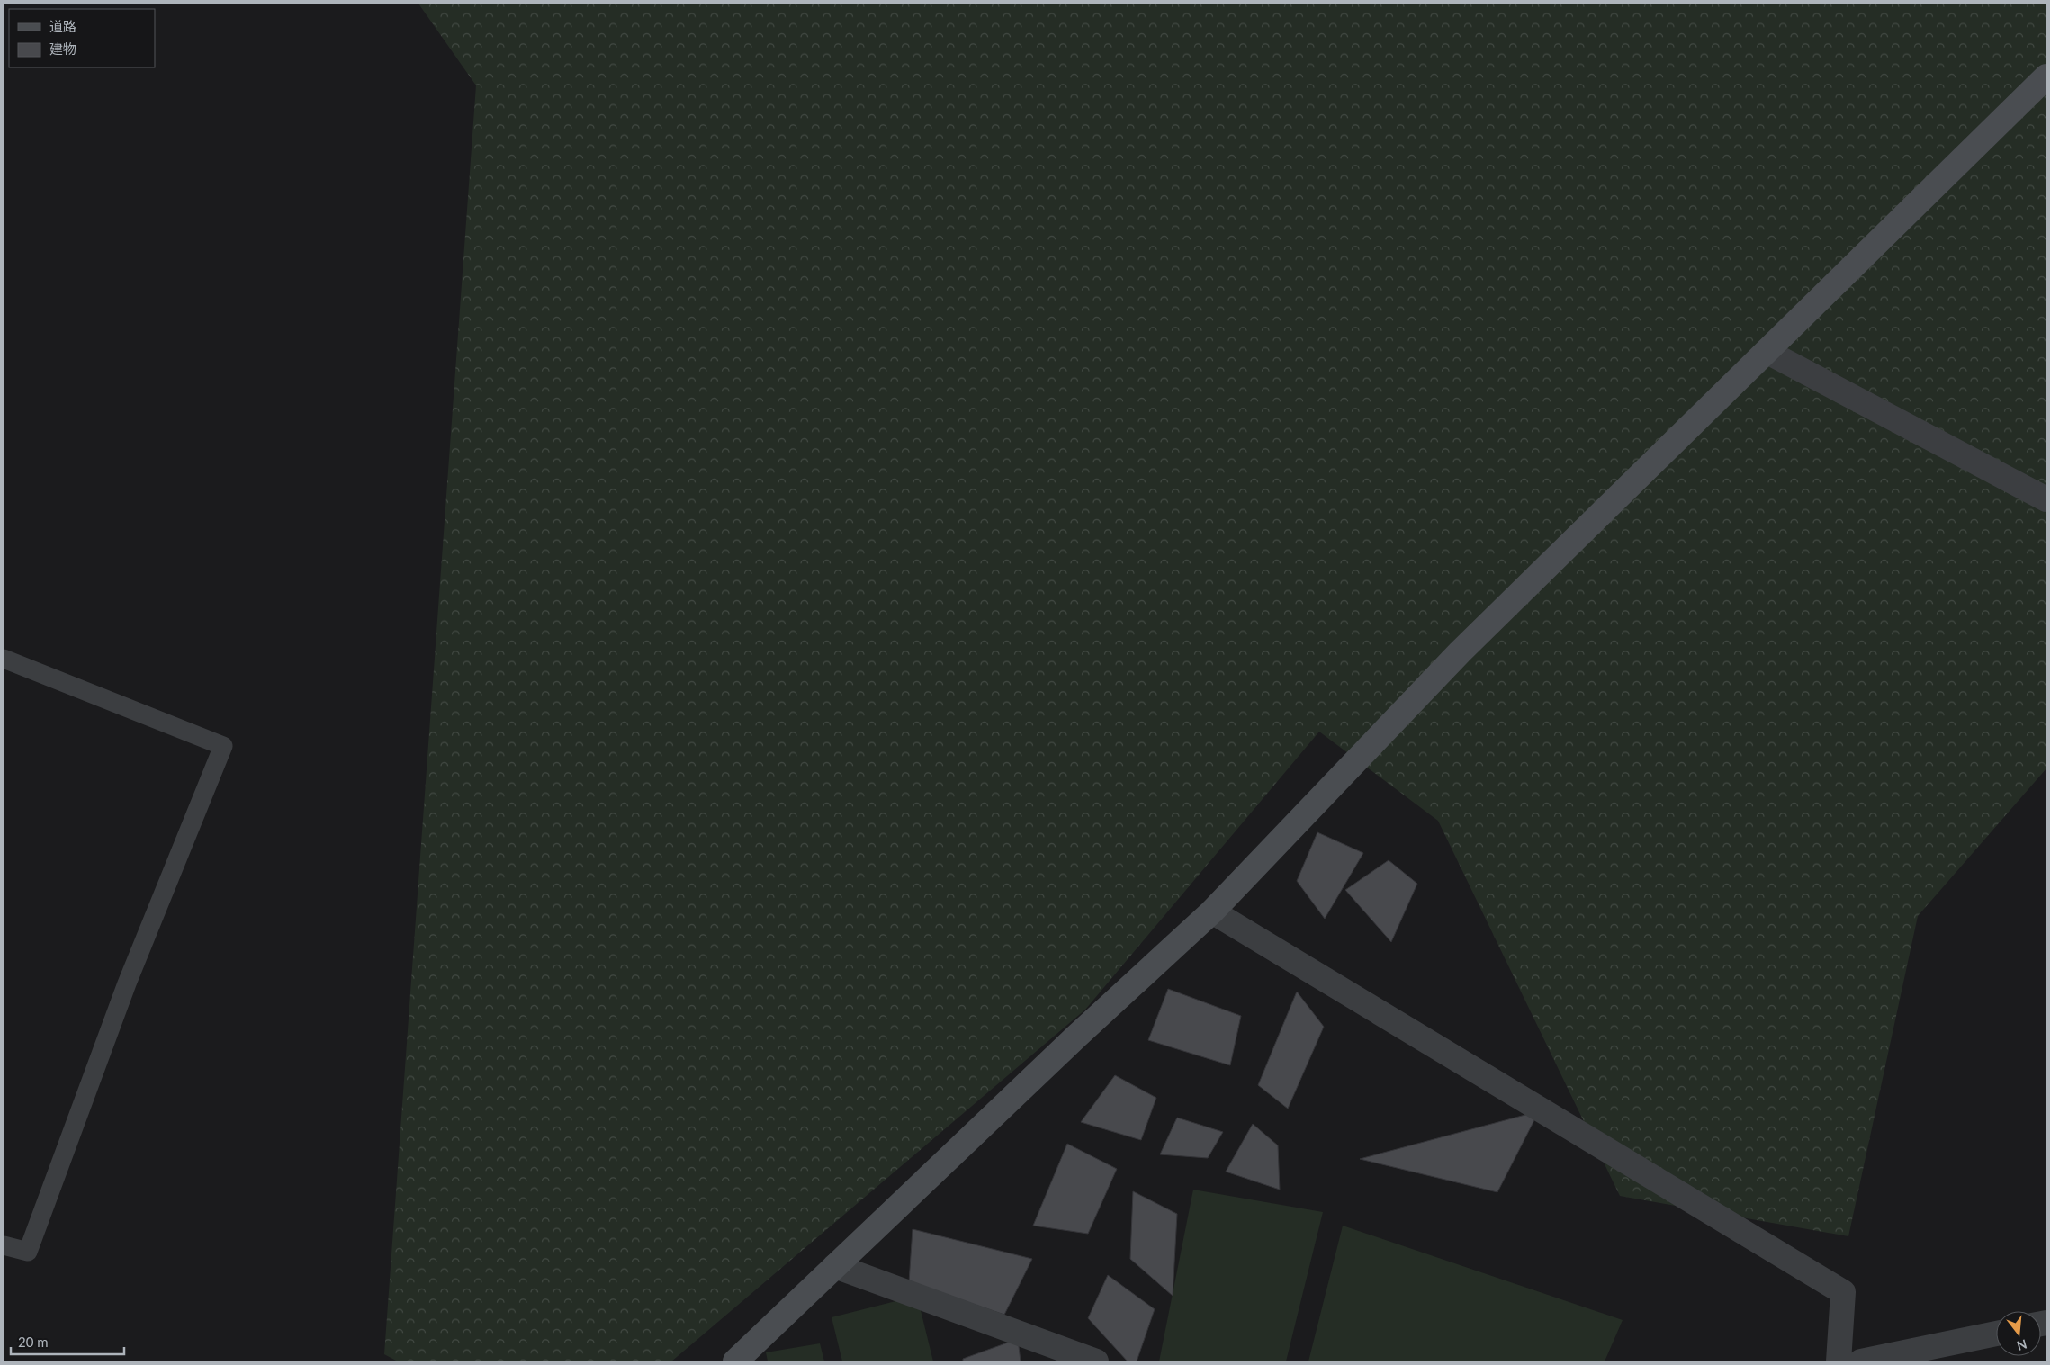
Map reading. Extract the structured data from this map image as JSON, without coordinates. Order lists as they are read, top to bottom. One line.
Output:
{"legend":["道路","建物"],"scale_bar":"20 m","north":"bottom"}
